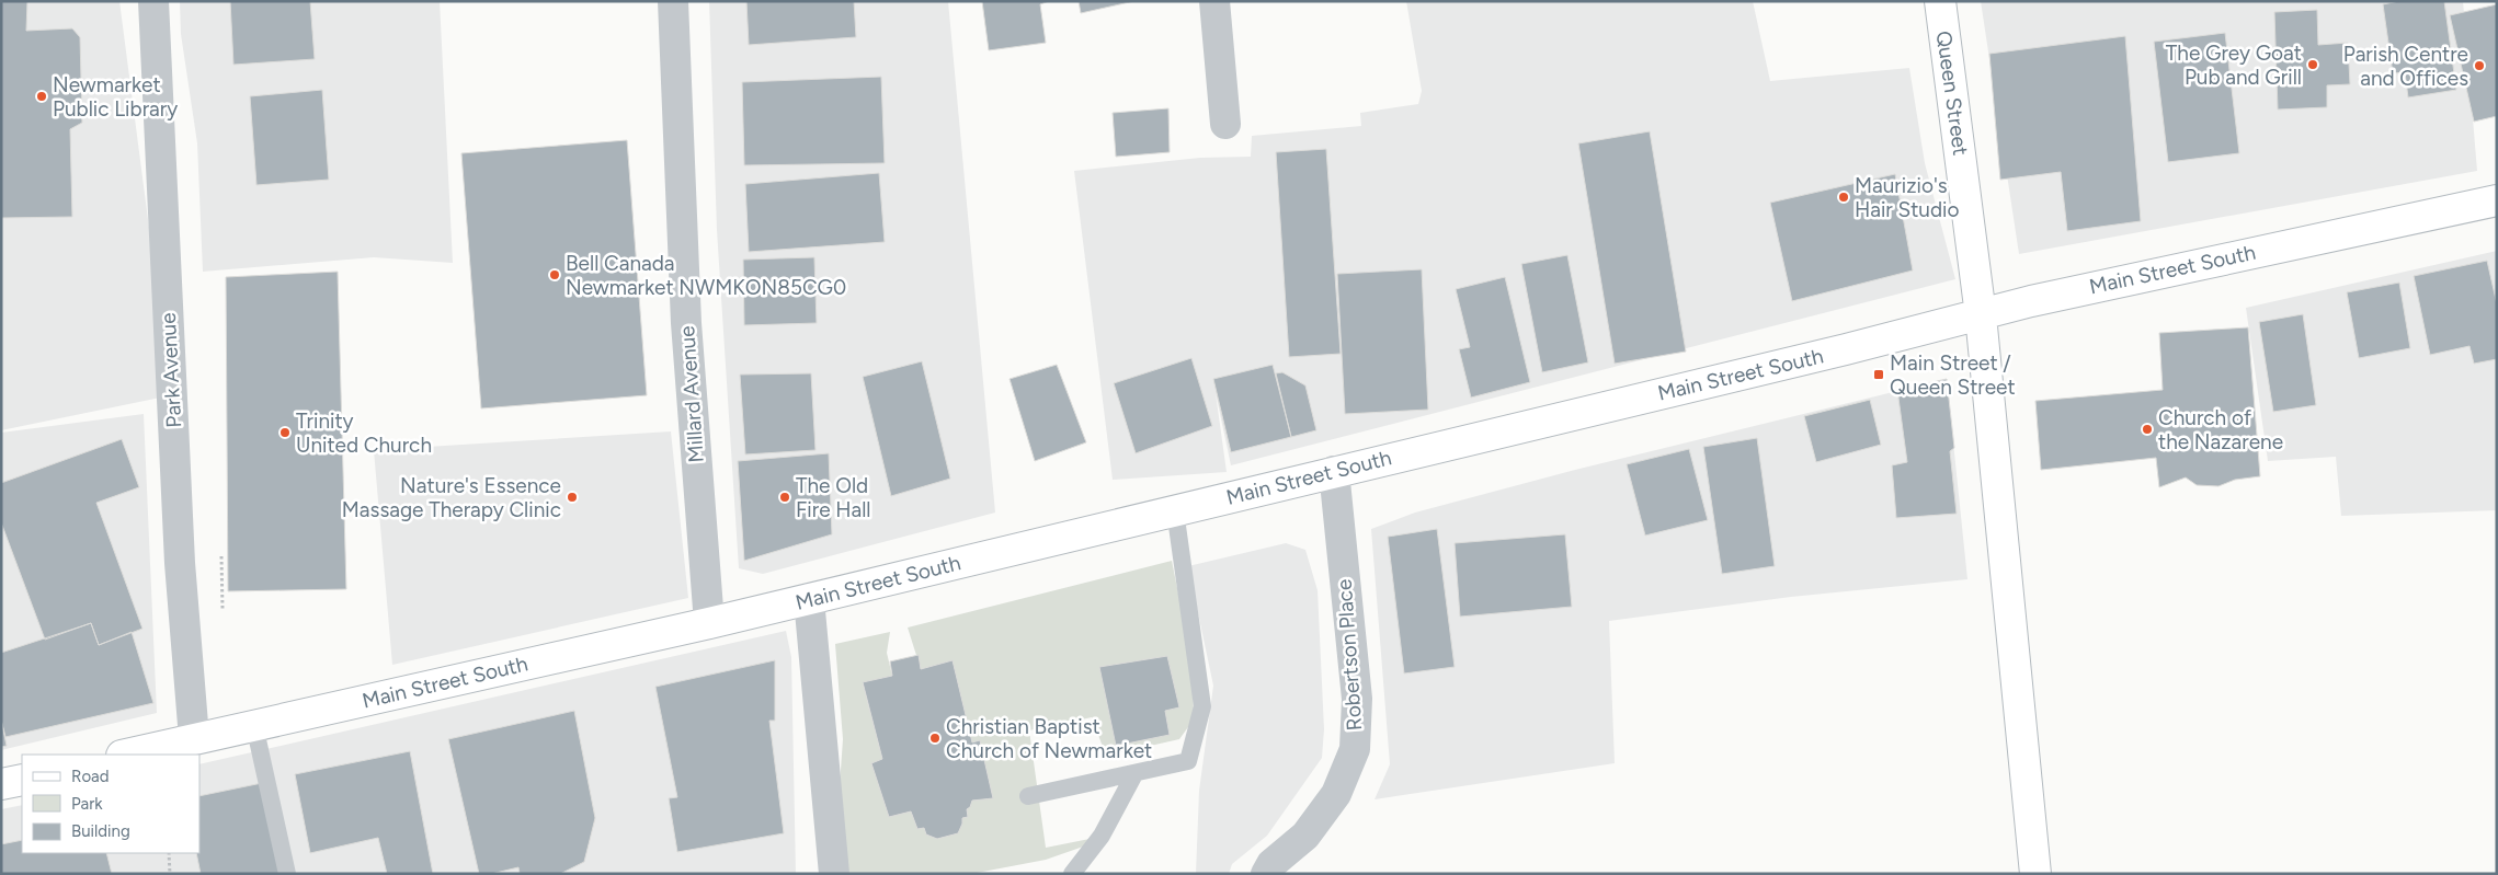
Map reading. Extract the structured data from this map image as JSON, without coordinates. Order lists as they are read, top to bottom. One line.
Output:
{"streets":{"main road":["Queen Street","Main Street South"],"street":["Park Avenue","Millard Avenue","Robertson Place"]},"crossings":[["Queen Street","Main Street South"],["Main Street South","Park Avenue"],["Main Street South","Millard Avenue"],["Main Street South","Robertson Place"]],"places":{"other":["The Grey Goat Pub and Grill","Parish Centre and Offices","Newmarket Public Library","Maurizio's Hair Studio","Bell Canada Newmarket NWMKON85CG0","Church of the Nazarene","Trinity United Church","Nature's Essence Massage Therapy Clinic","The Old Fire Hall","Christian Baptist Church of Newmarket"],"transit":["Main Street / Queen Street"]},"legend":["Road","Park","Building"]}
